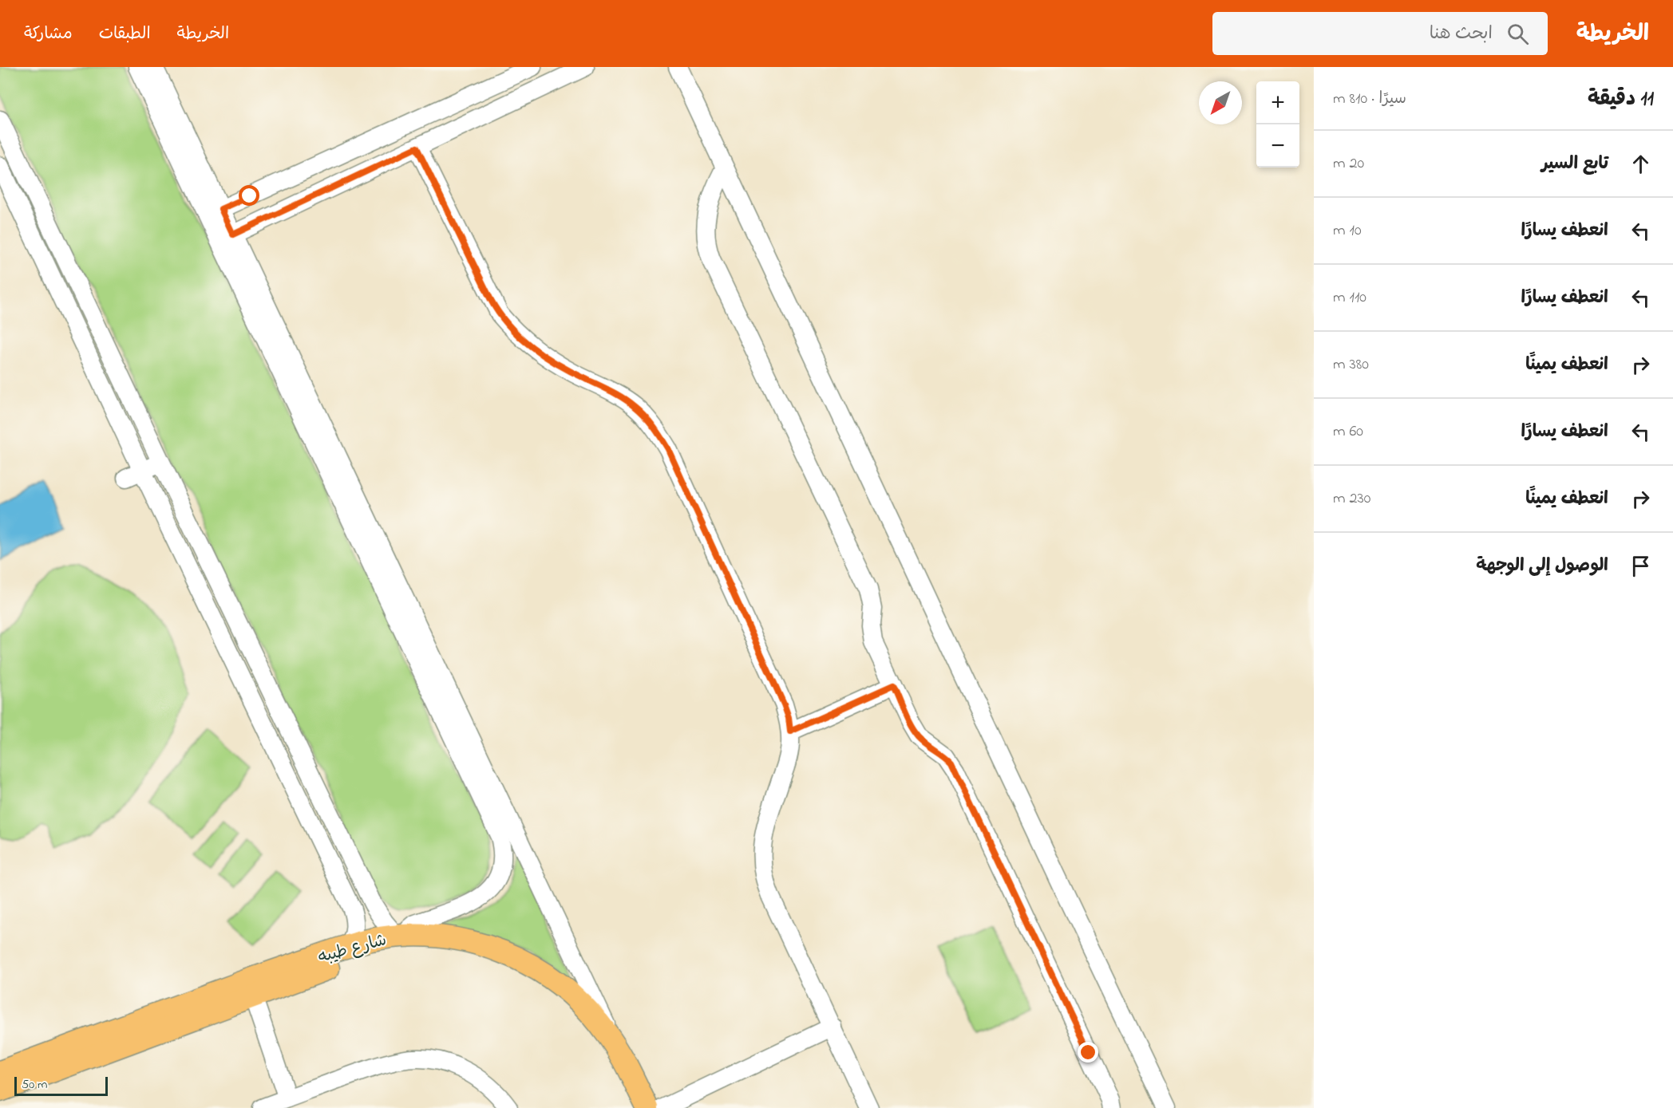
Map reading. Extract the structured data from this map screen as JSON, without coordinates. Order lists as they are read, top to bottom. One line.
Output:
{"streets":{"main road":["شارع طيبه"]},"scale_bar":"50 m","north":"bottom left","page":{"header":"الخريطة","search":"ابحث هنا","nav":["الخريطة","الطبقات","مشاركة"],"heading":["11 دقيقة","سيرًا · 810 m"],"map_buttons":["+","−"],"list":[["تابع السير","20 m"],["انعطف يسارًا","10 m"],["انعطف يسارًا","110 m"],["انعطف يمينًا","380 m"],["انعطف يسارًا","60 m"],["انعطف يمينًا","230 m"],"الوصول إلى الوجهة"],"scale":"50 m"}}
